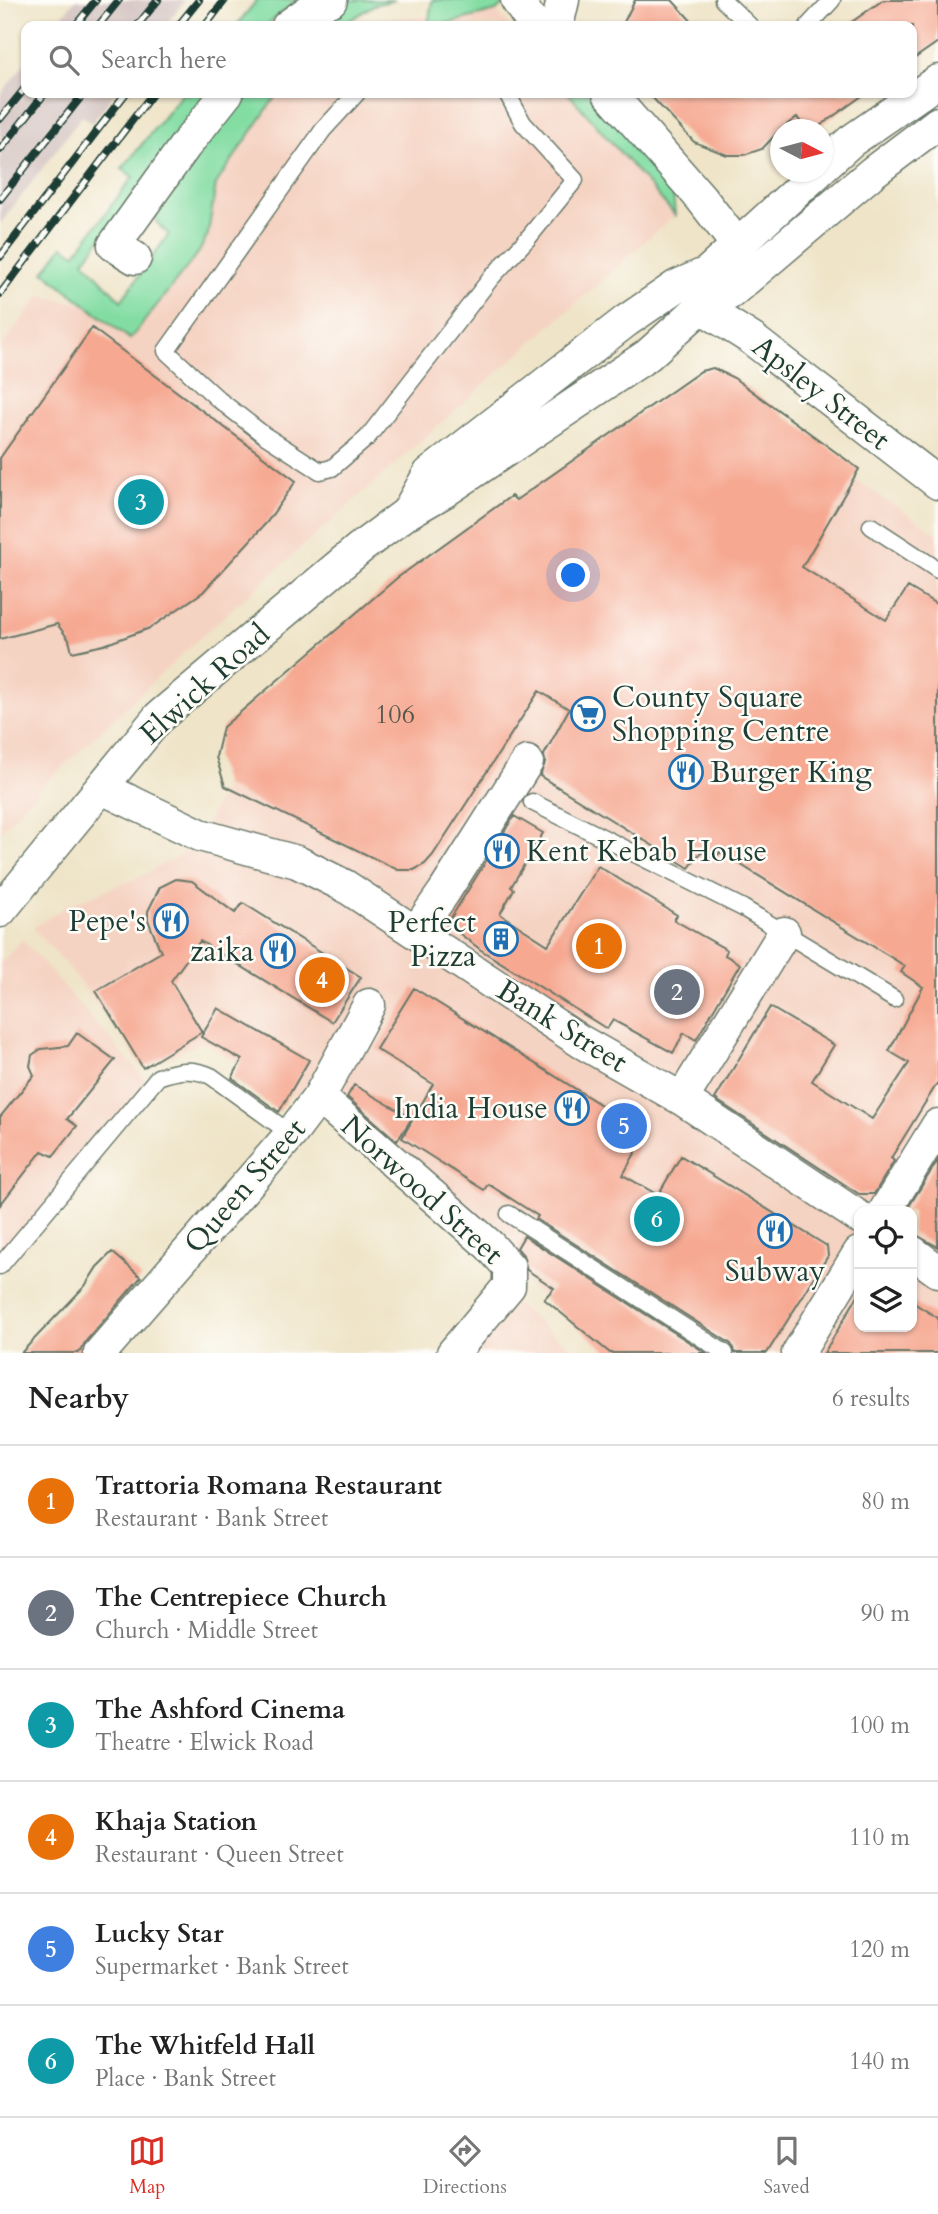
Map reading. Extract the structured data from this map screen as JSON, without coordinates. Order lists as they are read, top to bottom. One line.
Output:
{"streets":{"street":["Apsley Street","Elwick Road","Bank Street","Queen Street","Norwood Street"]},"crossings":[["Apsley Street","Elwick Road"],["Elwick Road","Bank Street"],["Queen Street","Norwood Street"]],"places":{"supermarket":["County Square Shopping Centre"],"restaurant":["Burger King","Kent Kebab House","Pepe's","zaika","India House","Subway"],"building":["Perfect Pizza"]},"house_numbers":["106"],"north":"right","page":{"search":"Search here","pins":["3","1","4","2","5","6"],"heading":["Nearby","6 results"],"list":[{"mark":"1","name":"Trattoria Romana Restaurant","note":"Restaurant · Bank Street","value":"80 m"},{"mark":"2","name":"The Centrepiece Church","note":"Church · Middle Street","value":"90 m"},{"mark":"3","name":"The Ashford Cinema","note":"Theatre · Elwick Road","value":"100 m"},{"mark":"4","name":"Khaja Station","note":"Restaurant · Queen Street","value":"110 m"},{"mark":"5","name":"Lucky Star","note":"Supermarket · Bank Street","value":"120 m"},{"mark":"6","name":"The Whitfeld Hall","note":"Place · Bank Street","value":"140 m"}],"nav":["Map","Directions","Saved"]}}
